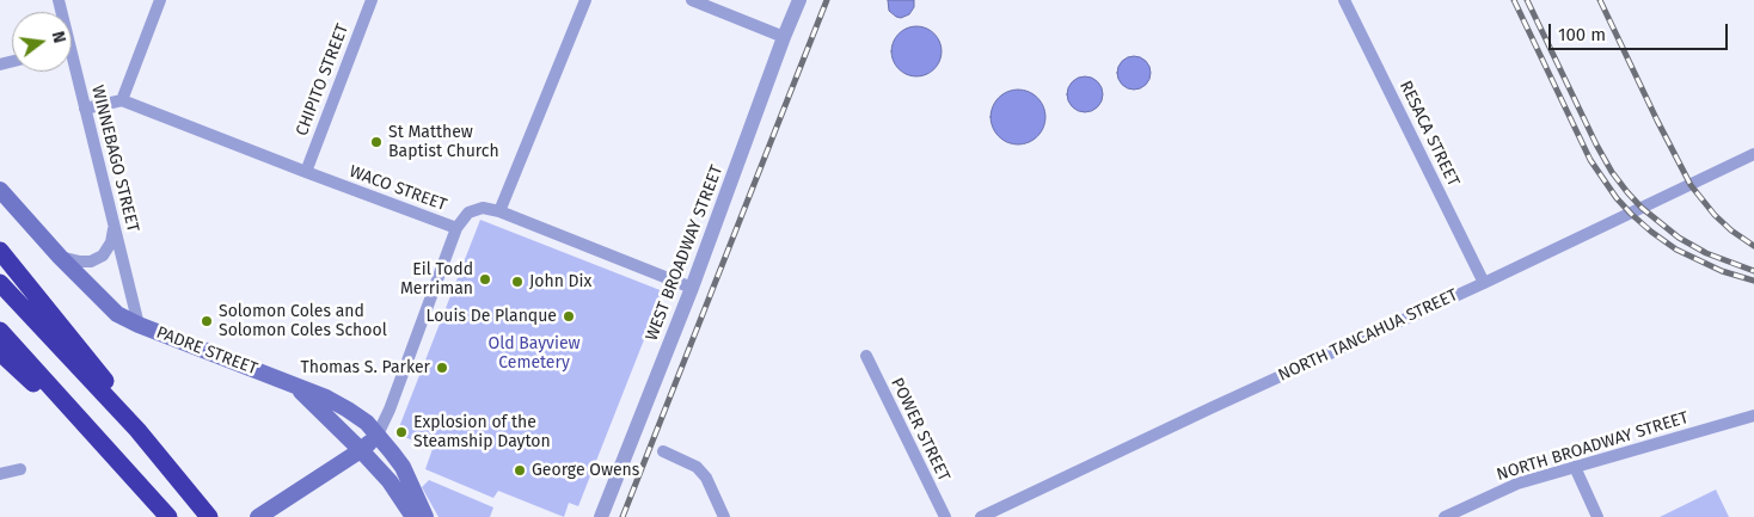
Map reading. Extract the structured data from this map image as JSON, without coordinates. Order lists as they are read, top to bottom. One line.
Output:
{"streets":{"main road":["PADRE STREET"],"street":["CHIPITO STREET","RESACA STREET","WINNEBAGO STREET","WACO STREET","WEST BROADWAY STREET","NORTH TANCAHUA STREET","POWER STREET","NORTH BROADWAY STREET"]},"crossings":[["CHIPITO STREET","WACO STREET"],["RESACA STREET","NORTH TANCAHUA STREET"],["WINNEBAGO STREET","PADRE STREET"],["WACO STREET","WEST BROADWAY STREET"]],"parks":["Old Bayview Cemetery"],"places":["St Matthew Baptist Church","Eil Todd Merriman","John Dix","Louis De Planque","Solomon Coles and Solomon Coles School","Thomas S. Parker","Explosion of the Steamship Dayton","George Owens"],"scale_bar":"100 m","north":"right"}
